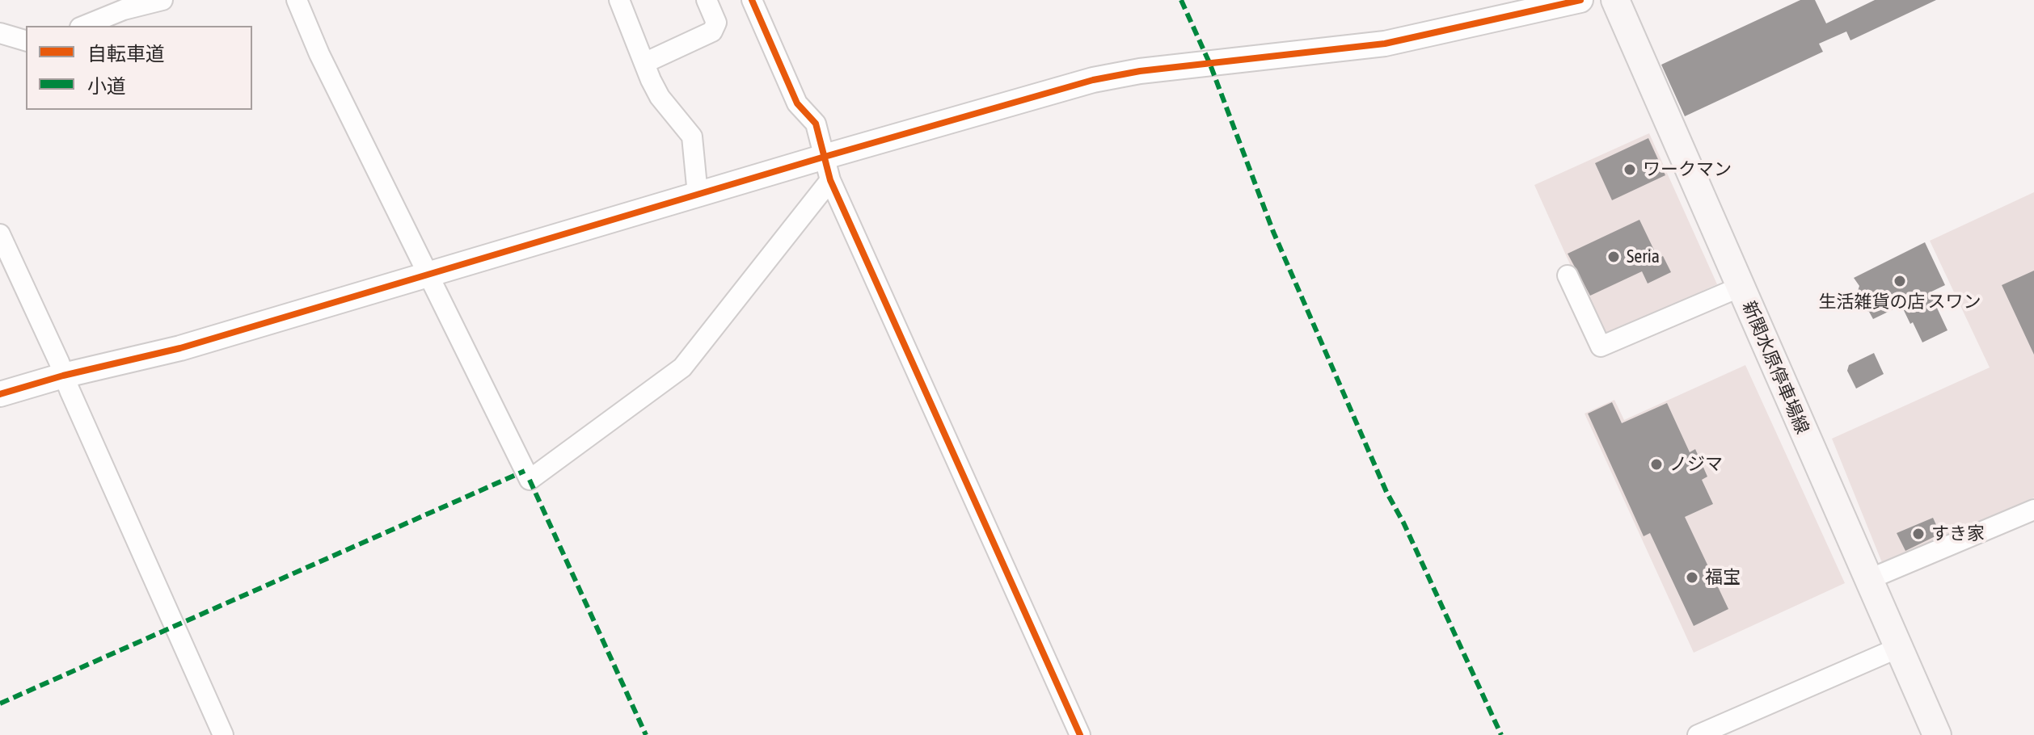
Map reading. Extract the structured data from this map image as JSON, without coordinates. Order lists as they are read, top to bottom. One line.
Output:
{"streets":{"main road":["新関水原停車場線"]},"places":["ワークマン","Seria","生活雑貨の店 スワン","ノジマ","すき家","福宝"],"legend":["自転車道","小道"]}
